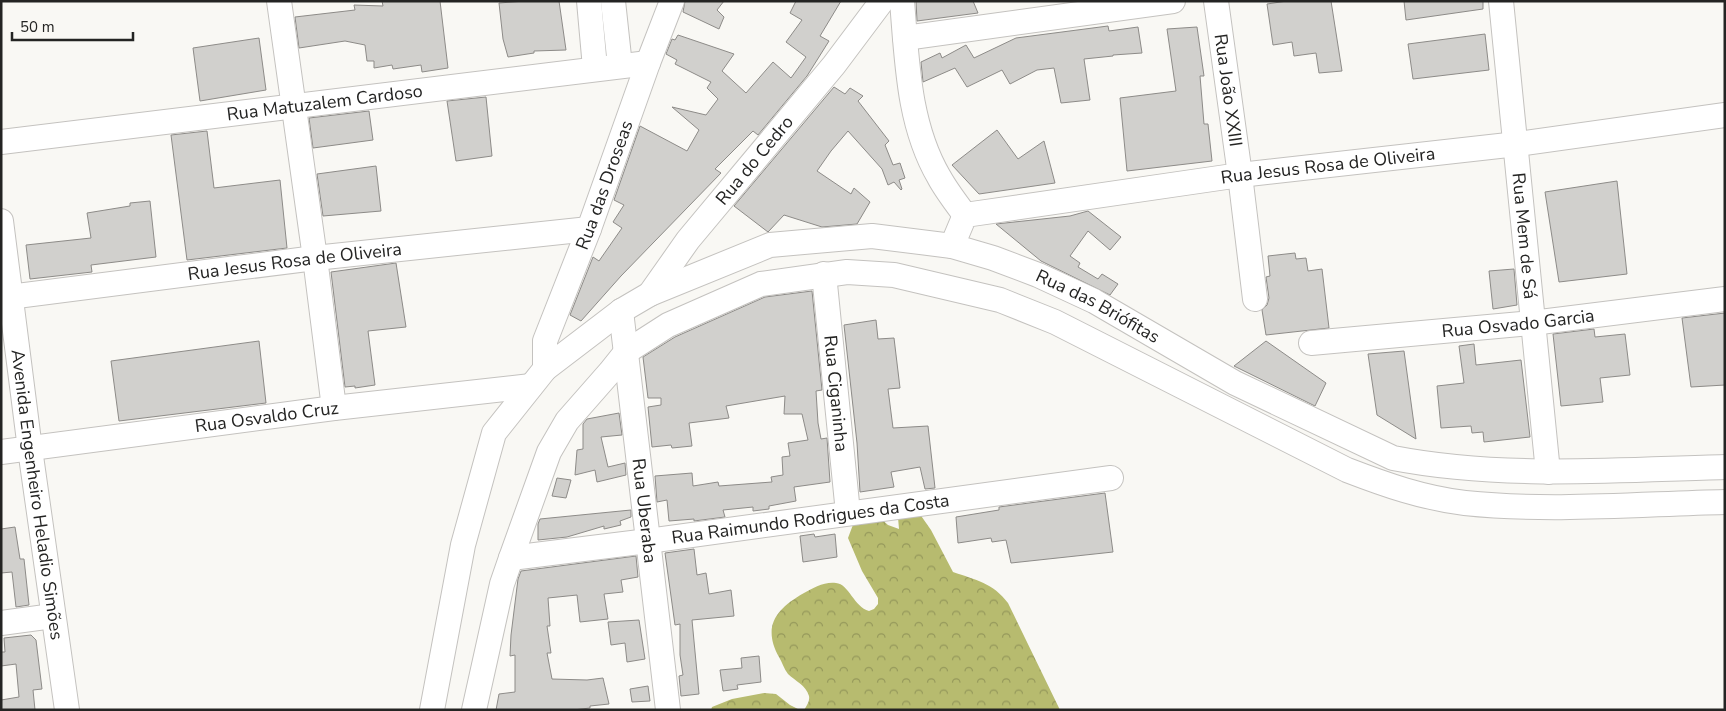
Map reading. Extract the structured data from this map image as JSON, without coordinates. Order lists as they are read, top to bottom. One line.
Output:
{"streets":{"street":["Rua João XXIII","Rua Matuzalem Cardoso","Rua do Cedro","Rua Jesus Rosa de Oliveira","Rua das Droseas","Rua Mem de Sá","Rua das Briófitas","Rua Osvado Garcia","Rua Ciganinha","Rua Osvaldo Cruz","Avenida Engenheiro Heladio Simões","Rua Uberaba","Rua Raimundo Rodrigues da Costa"]},"crossings":[["Rua João XXIII","Rua Jesus Rosa de Oliveira"],["Rua Matuzalem Cardoso","Rua das Droseas"],["Rua do Cedro","Rua das Droseas"],["Rua do Cedro","Rua das Briófitas"],["Rua do Cedro","Rua Osvaldo Cruz"],["Rua do Cedro","Rua Uberaba"],["Rua Jesus Rosa de Oliveira","Rua das Droseas"],["Rua Jesus Rosa de Oliveira","Rua Mem de Sá"],["Rua Jesus Rosa de Oliveira","Avenida Engenheiro Heladio Simões"],["Rua das Droseas","Rua Osvaldo Cruz"],["Rua Mem de Sá","Rua das Briófitas"],["Rua Mem de Sá","Rua Osvado Garcia"],["Rua das Briófitas","Rua Ciganinha"],["Rua das Briófitas","Rua Uberaba"],["Rua das Briófitas","Rua Raimundo Rodrigues da Costa"],["Rua Ciganinha","Rua Raimundo Rodrigues da Costa"],["Rua Osvaldo Cruz","Avenida Engenheiro Heladio Simões"],["Rua Uberaba","Rua Raimundo Rodrigues da Costa"]],"scale_bar":"50 m"}
